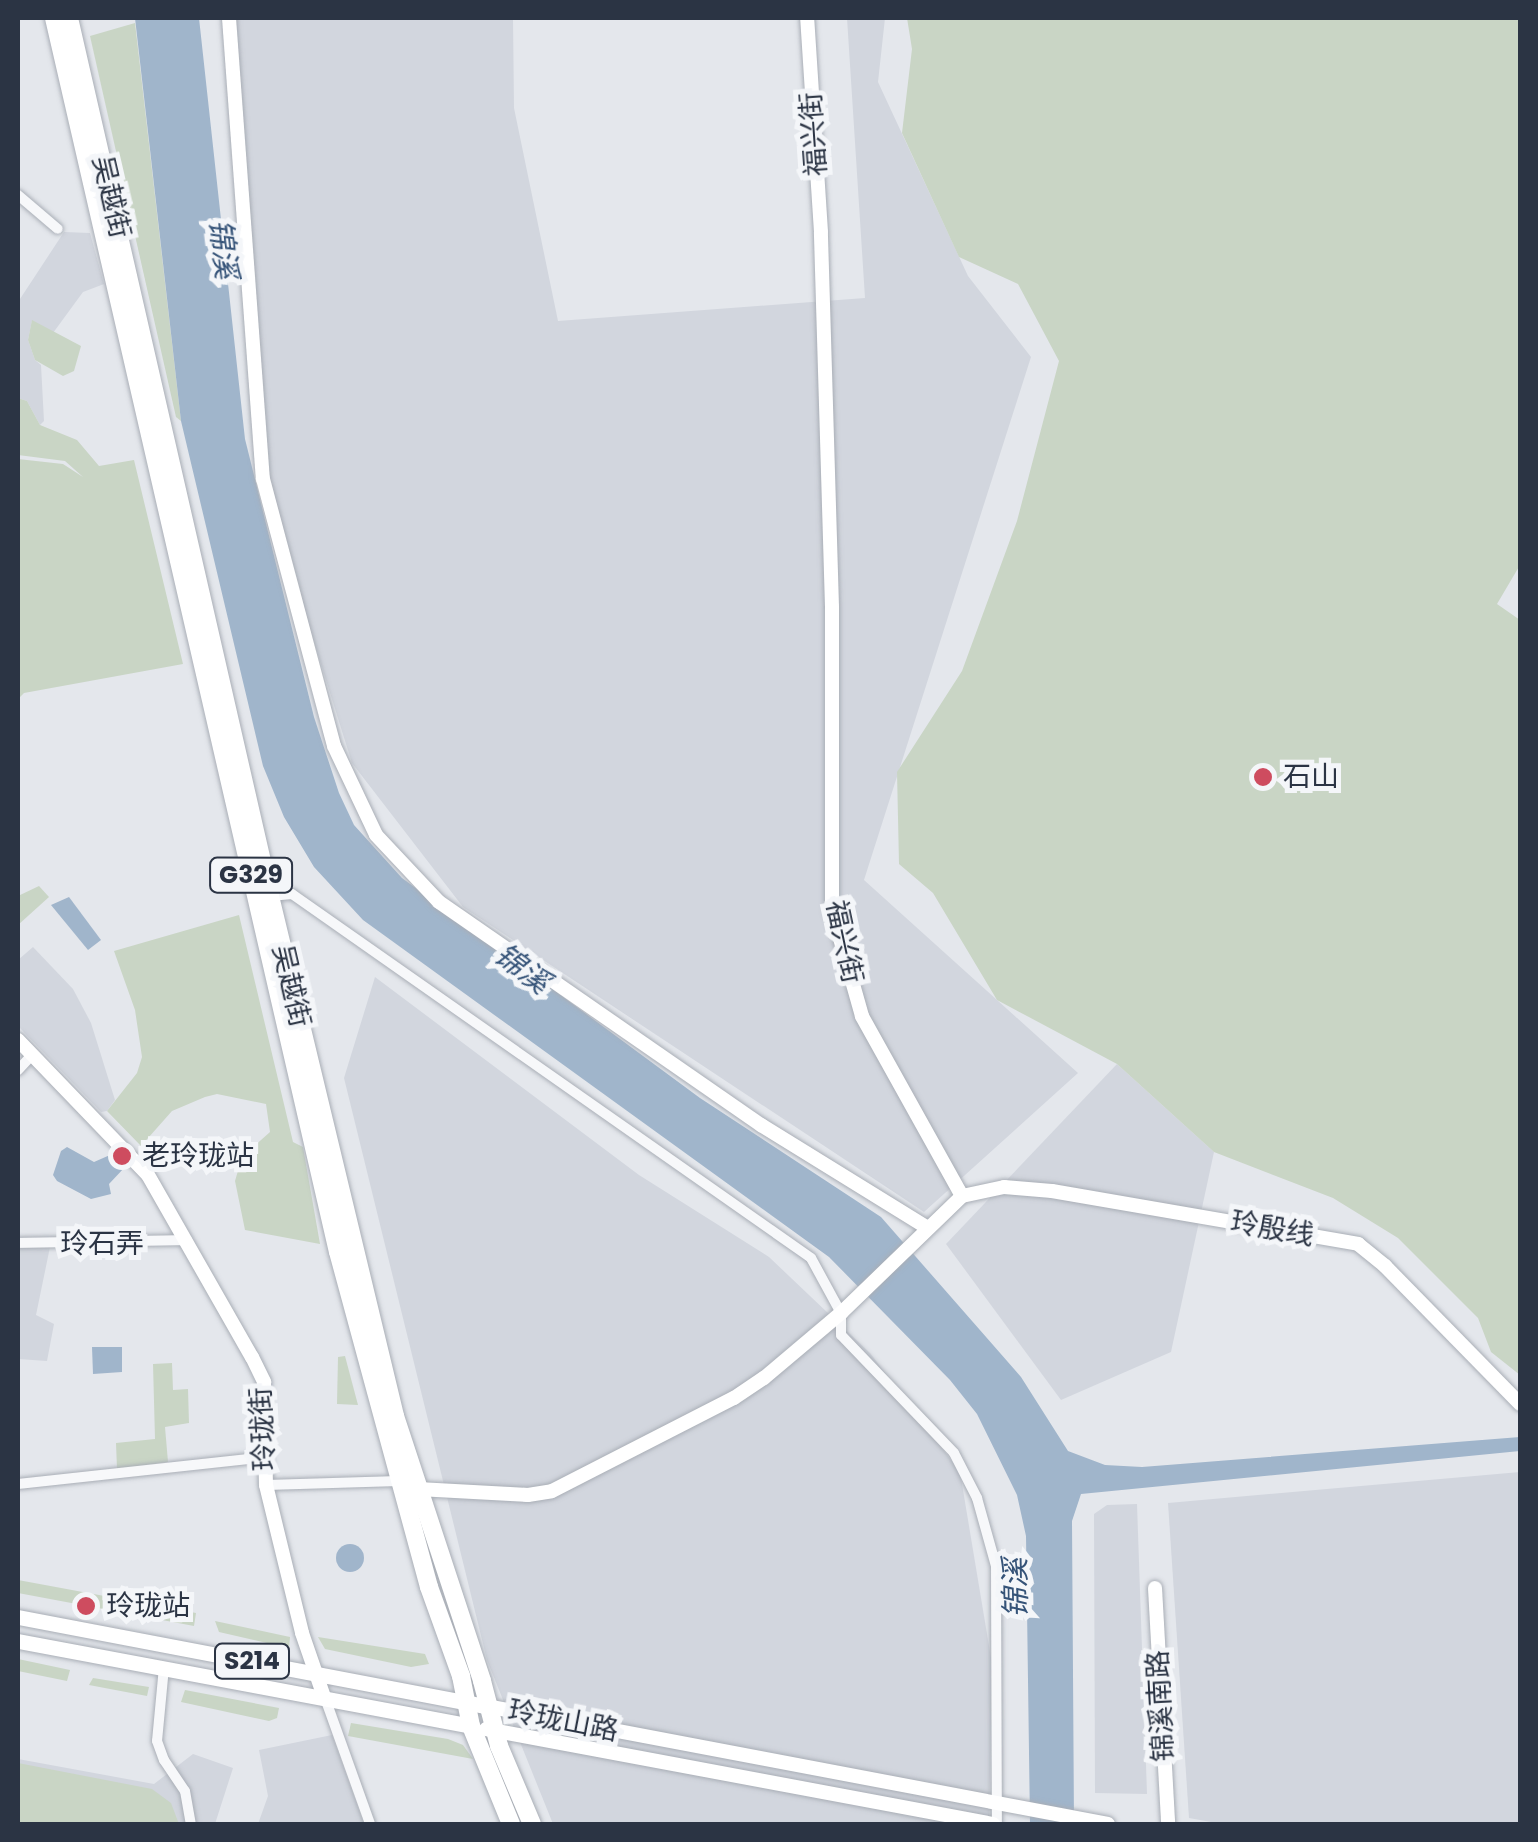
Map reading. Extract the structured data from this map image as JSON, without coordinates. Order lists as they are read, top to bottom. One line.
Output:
{"streets":{"highway":["吴越街","G329"],"main road":["S214","玲珑山路"],"street":["福兴街","玲殷线","玲石弄","玲珑街","锦溪南路"]},"crossings":[["福兴街","玲殷线"],["吴越街","玲珑山路"],["玲石弄","玲珑街"],["玲珑街","玲珑山路"]],"water":["锦溪"],"places":["石山","老玲珑站","玲珑站"]}
